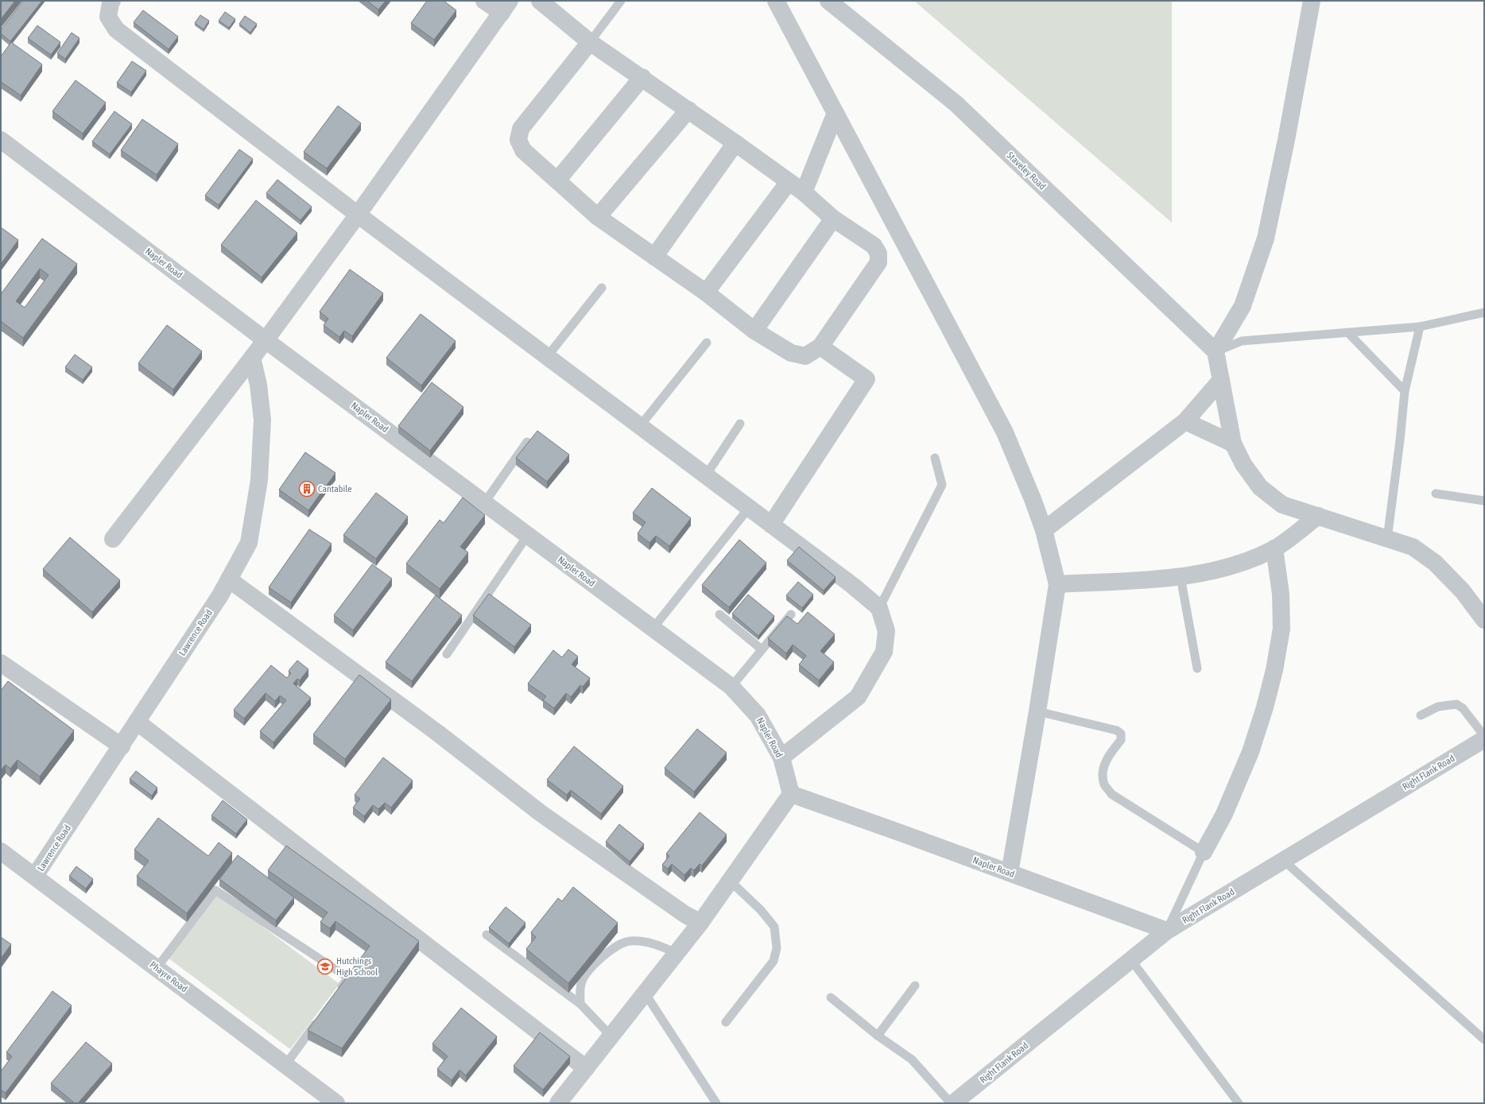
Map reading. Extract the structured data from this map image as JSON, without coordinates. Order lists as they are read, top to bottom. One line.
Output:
{"streets":{"street":["Staveley Road","Napler Road","Lawrence Road","Right Flank Road","Phayre Road"]},"crossings":[["Napler Road","Right Flank Road"],["Lawrence Road","Phayre Road"]],"places":{"building":["Cantabile"],"school or university":["Hutchings High School"]}}
